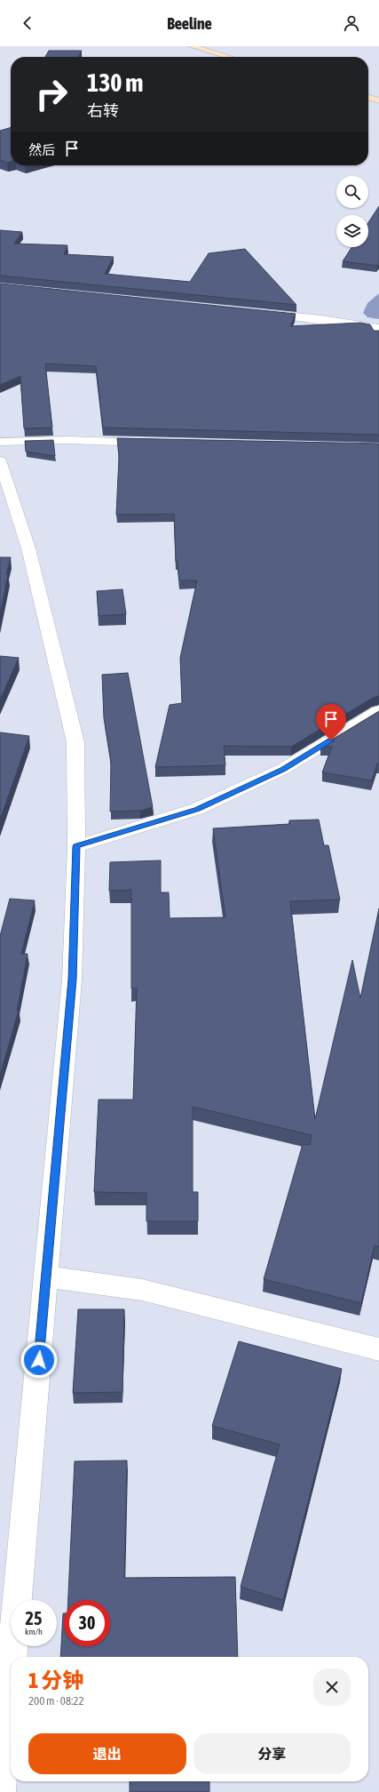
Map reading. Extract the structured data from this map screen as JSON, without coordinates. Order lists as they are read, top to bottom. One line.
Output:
{"page":{"header":"Beeline","turn":["130 m","右转"],"then":"然后","speed":"25 km/h","limit":"30","heading":["1 分钟","200 m · 08:22"],"buttons":["退出","分享"]}}
